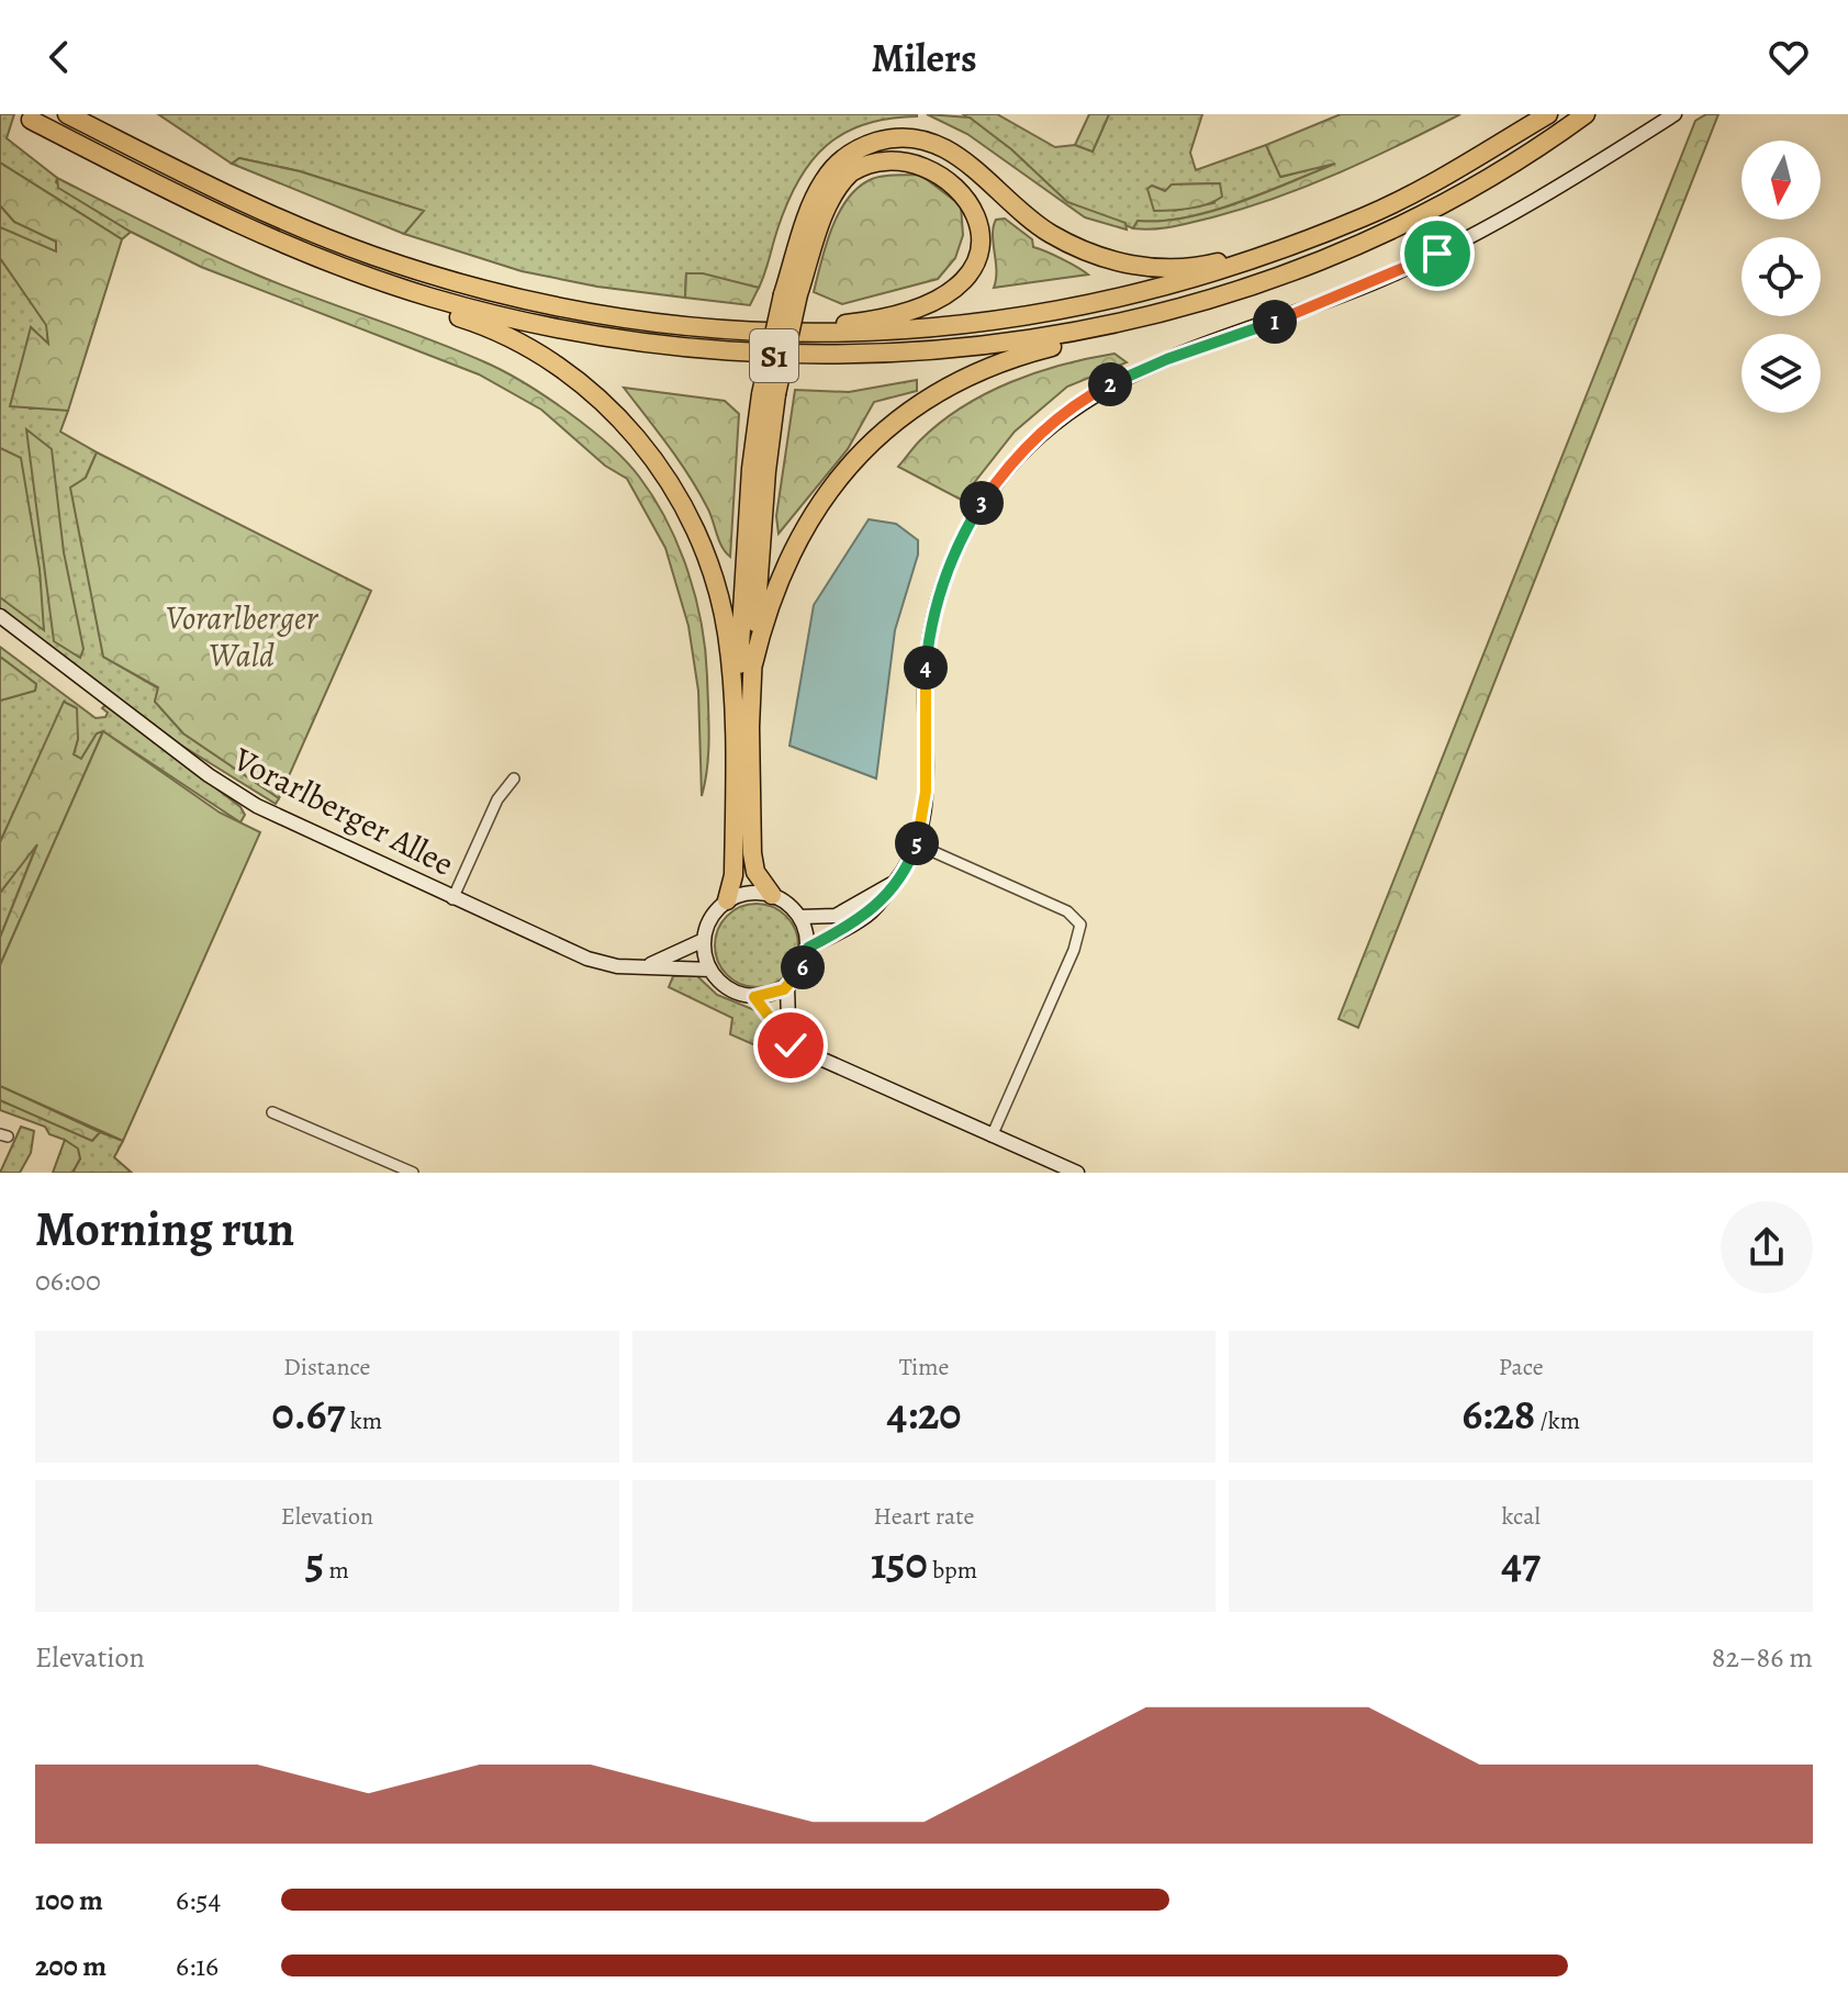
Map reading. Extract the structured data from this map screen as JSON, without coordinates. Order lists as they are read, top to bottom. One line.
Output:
{"streets":{"highway":["S1"],"main road":["Vorarlberger Allee"]},"parks":["Vorarlberger Wald"],"north":"bottom","page":{"header":"Milers","pins":["1","2","3","4","5","6"],"heading":["Morning run","06:00"],"stats":[["Distance","0.67 km"],["Time","4:20"],["Pace","6:28 /km"],["Elevation","5 m"],["Heart rate","150 bpm"],["kcal","47"]],"chart":["Elevation","82–86 m"],"list":[{"name":"100 m","note":"6:54"},{"name":"200 m","note":"6:16"}]}}
